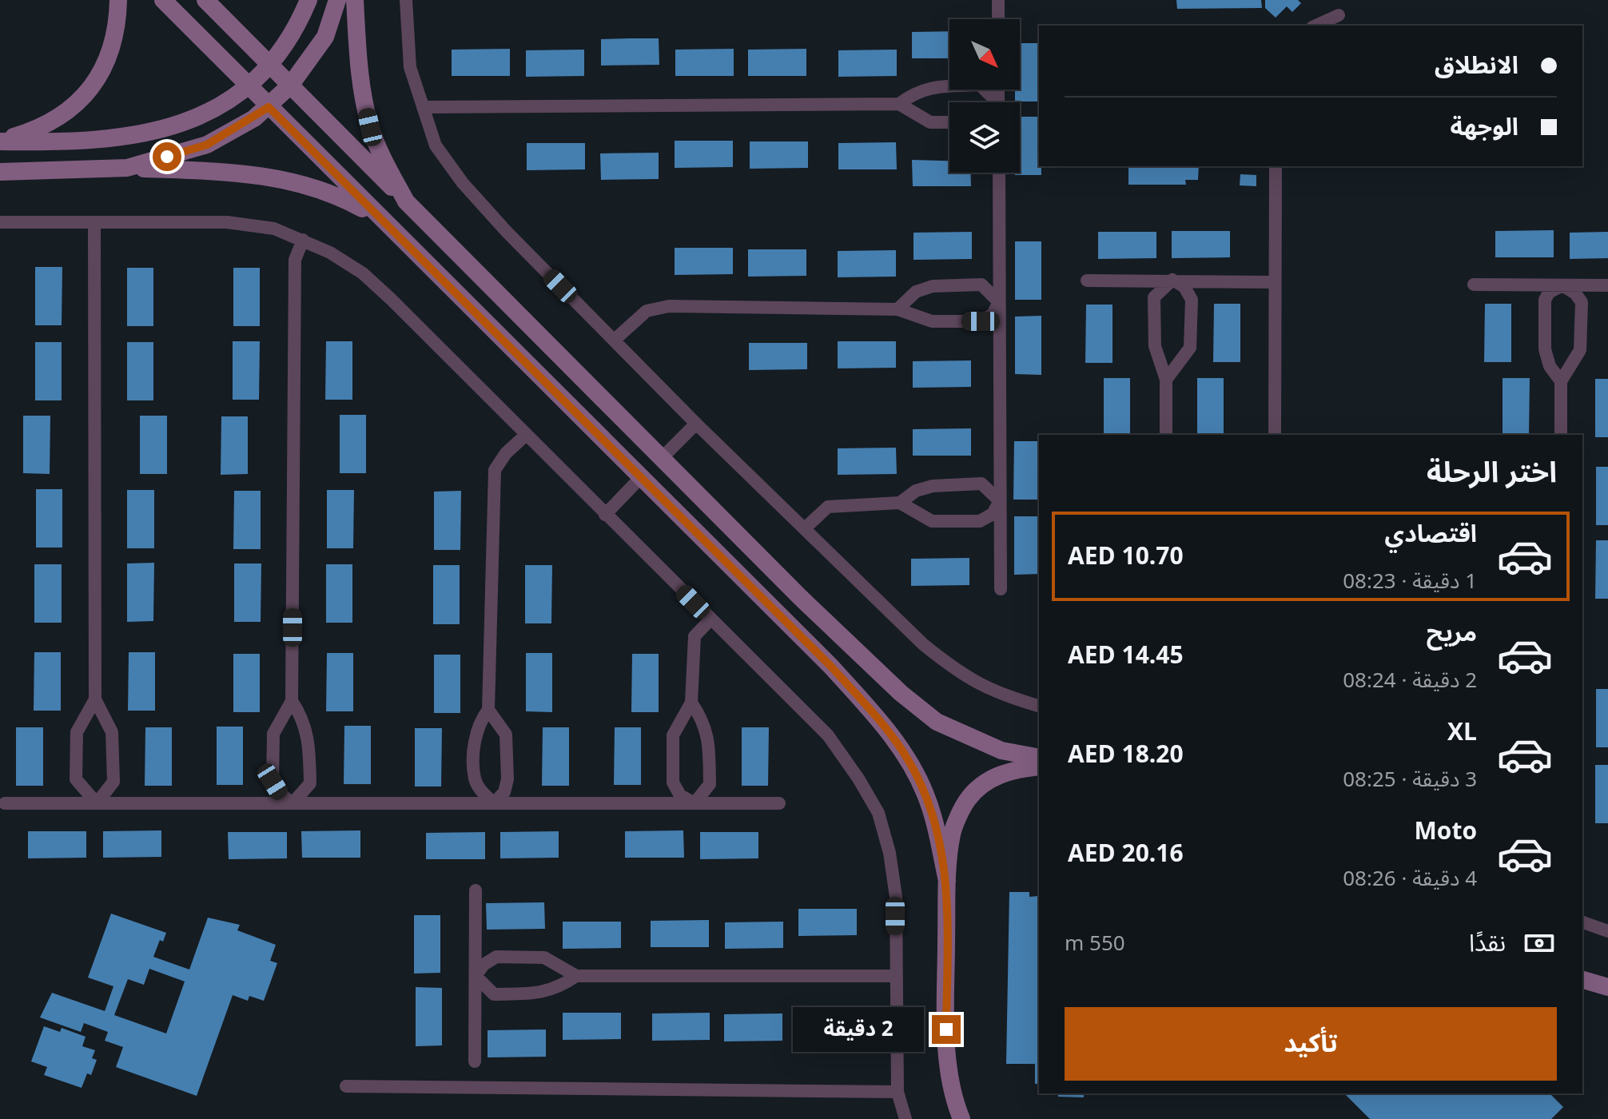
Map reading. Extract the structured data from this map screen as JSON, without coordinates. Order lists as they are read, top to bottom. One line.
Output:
{"north":"bottom right","page":{"banner":["الانطلاق","الوجهة"],"heading":"اختر الرحلة","list":[{"name":"اقتصادي","note":"1 دقيقة · 08:23","value":"AED 10.70"},{"name":"مريح","note":"2 دقيقة · 08:24","value":"AED 14.45"},{"name":"XL","note":"3 دقيقة · 08:25","value":"AED 18.20"},{"name":"Moto","note":"4 دقيقة · 08:26","value":"AED 20.16"}],"pay":["نقدًا","550 m"],"buttons":"تأكيد","bubble":"2 دقيقة"}}
